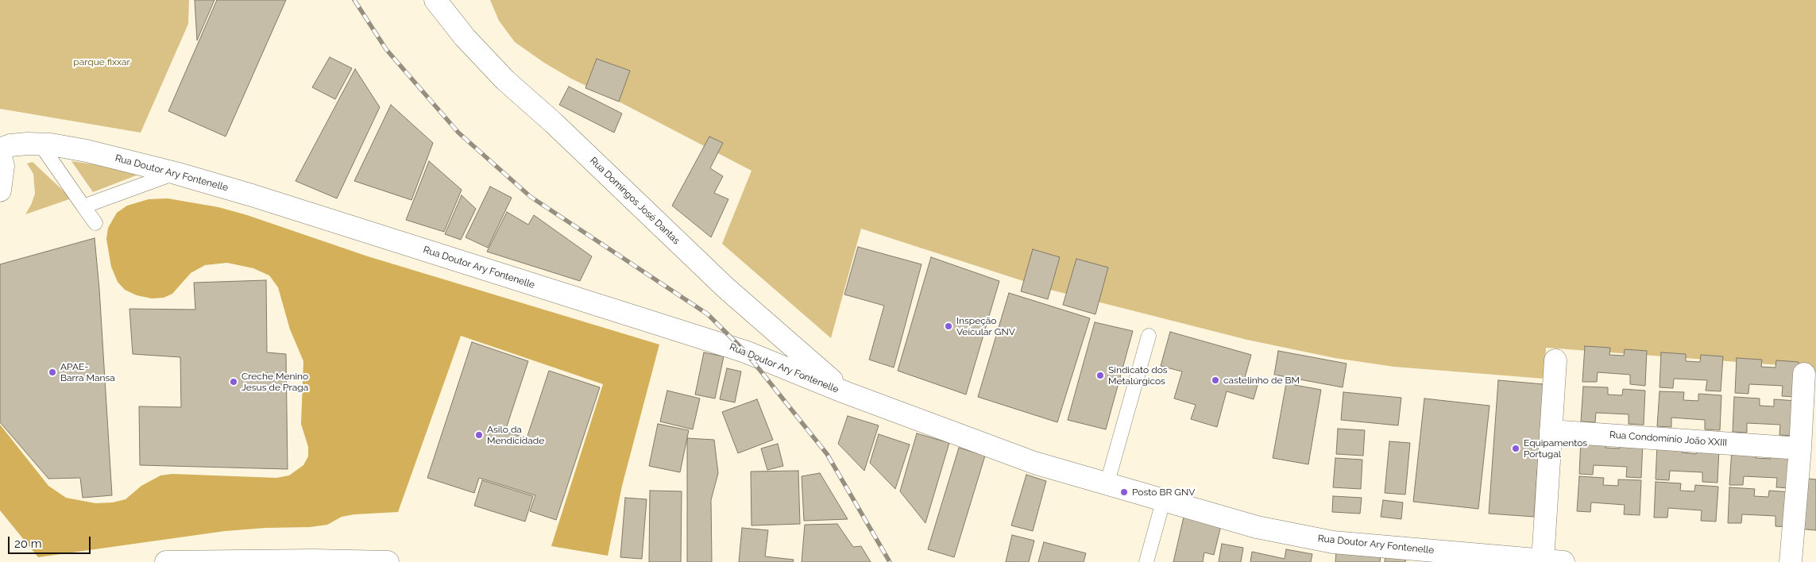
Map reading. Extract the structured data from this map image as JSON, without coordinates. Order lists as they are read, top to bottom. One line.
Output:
{"streets":{"main road":["Rua Doutor Ary Fontenelle","Rua Domingos José Dantas","Rua Condomínio João XXIII"]},"crossings":[["Rua Doutor Ary Fontenelle","Rua Domingos José Dantas"]],"parks":["parque fixxar"],"places":["Inspeção Veicular GNV","APAE- Barra Mansa","Sindicato dos Metalúrgicos","castelinho de BM","Creche Menino Jesus de Praga","Asilo da Mendicidade","Equipamentos Portugal","Posto BR GNV"],"scale_bar":"20 m"}
